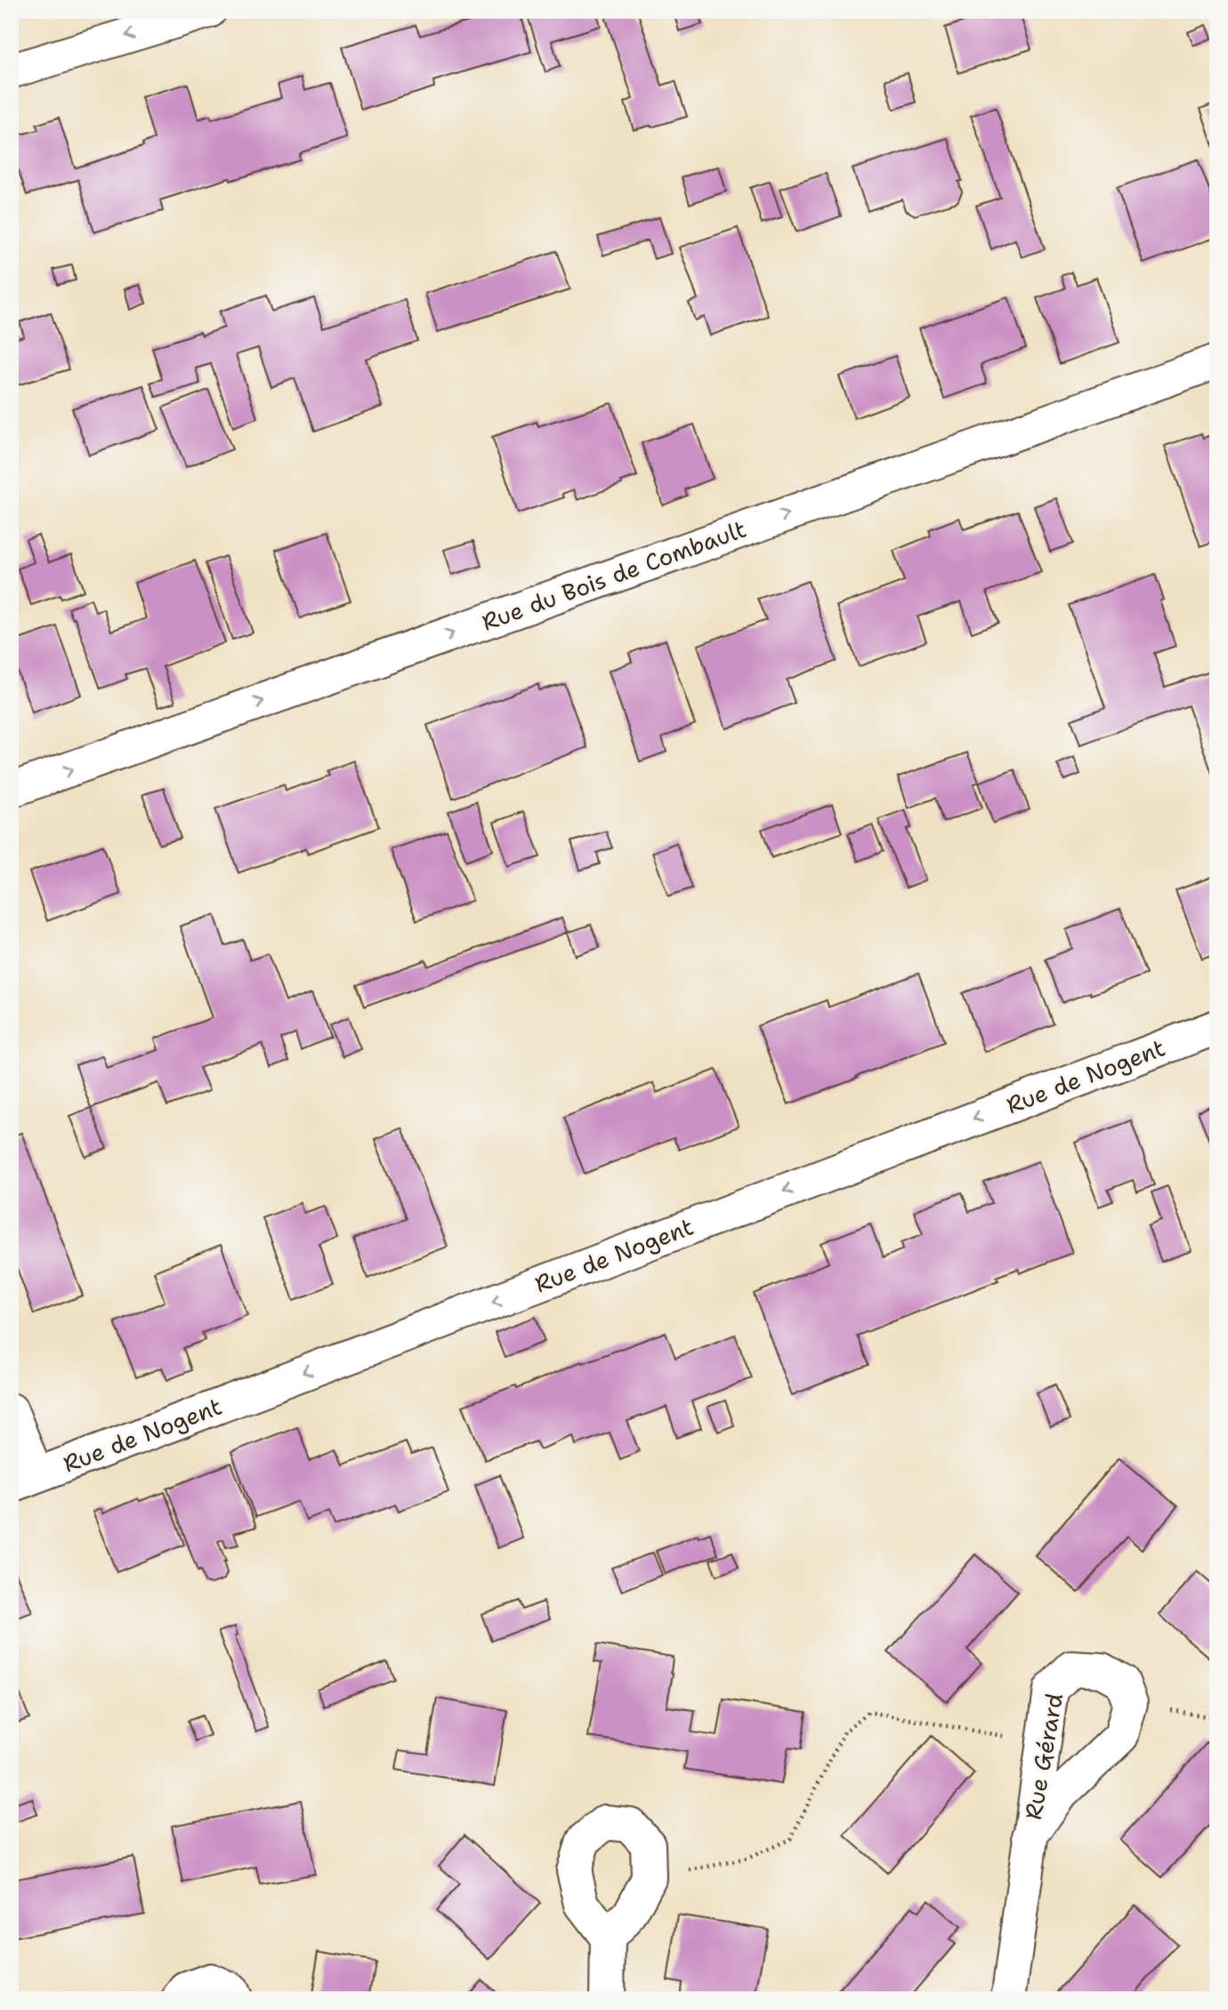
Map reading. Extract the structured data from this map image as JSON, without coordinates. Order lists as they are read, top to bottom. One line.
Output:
{"streets":{"street":["Rue du Bois de Combault","Rue de Nogent","Rue Gérard"]},"one_way":["Rue du Bois de Combault","Rue de Nogent"]}
